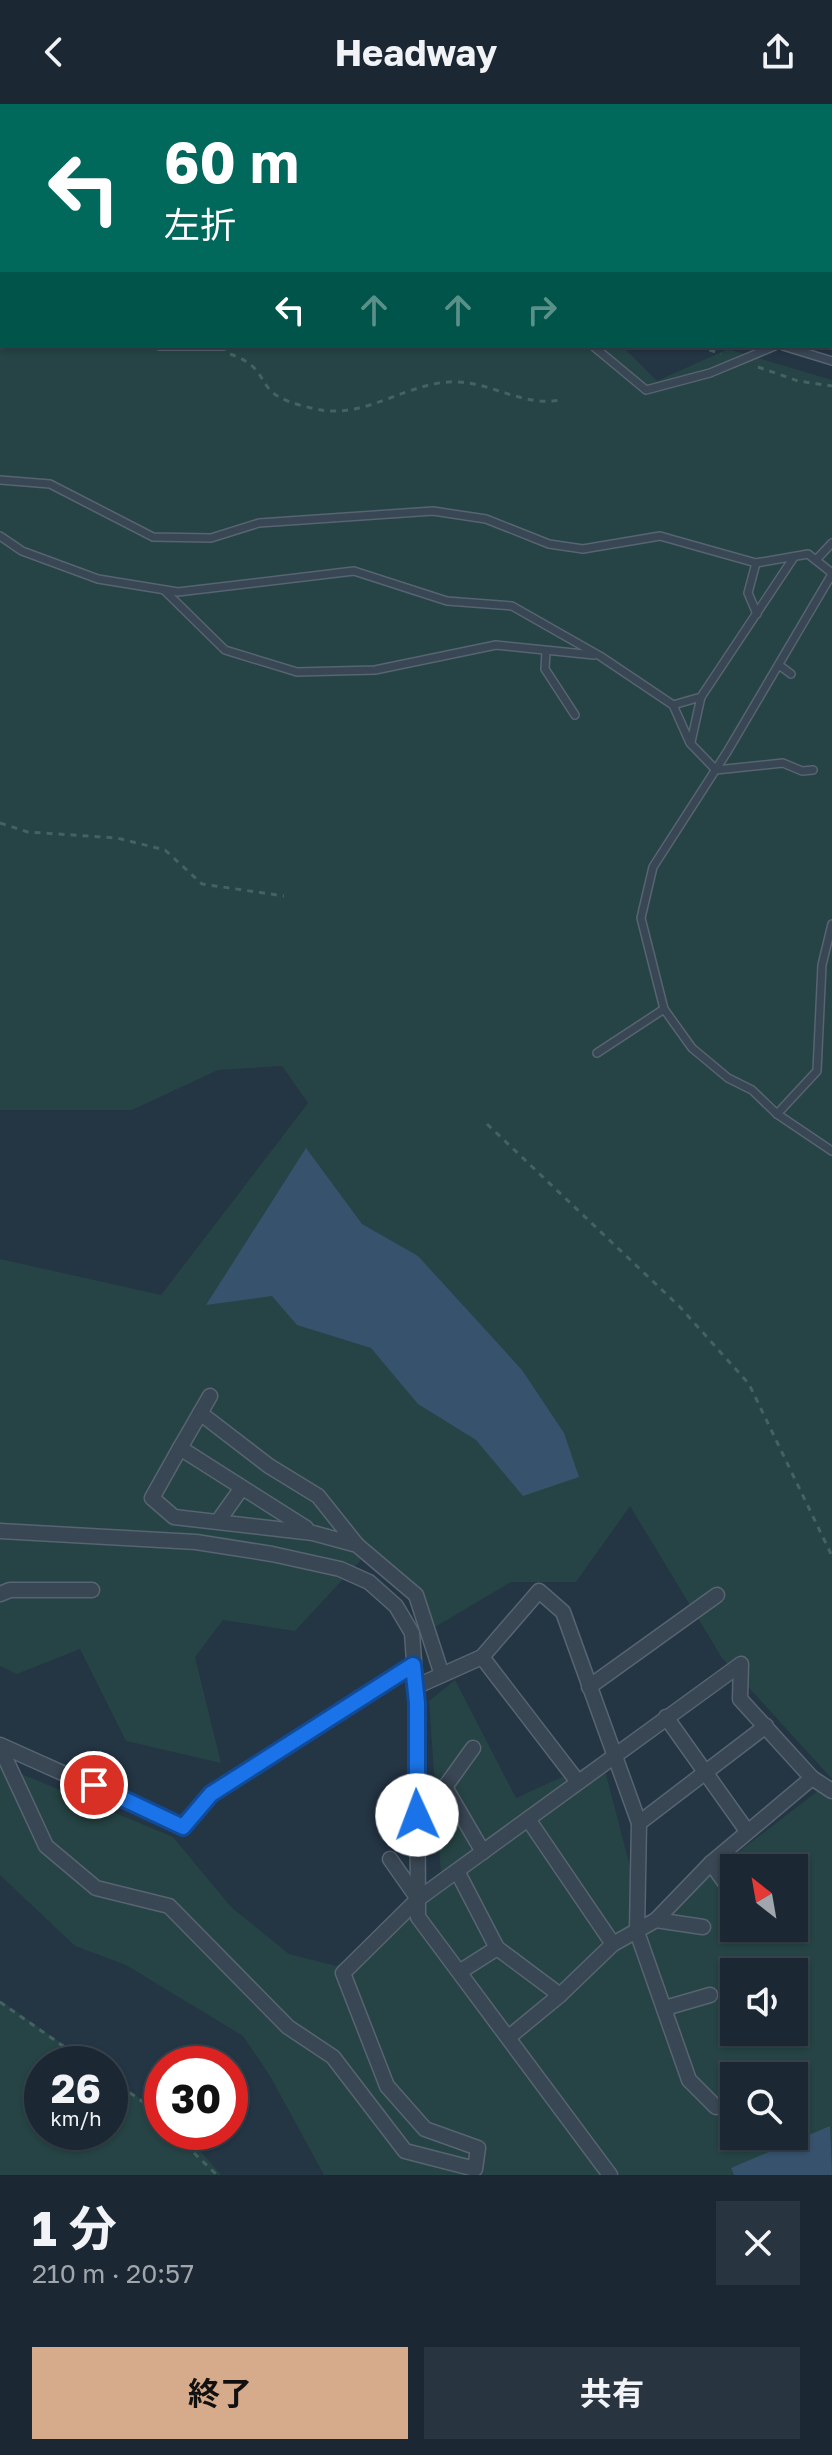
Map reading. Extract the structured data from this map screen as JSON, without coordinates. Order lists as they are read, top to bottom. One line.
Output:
{"north":"top left","page":{"header":"Headway","turn":["60 m","左折"],"speed":"26 km/h","limit":"30","heading":["1 分","210 m · 20:57"],"buttons":["終了","共有"]}}
